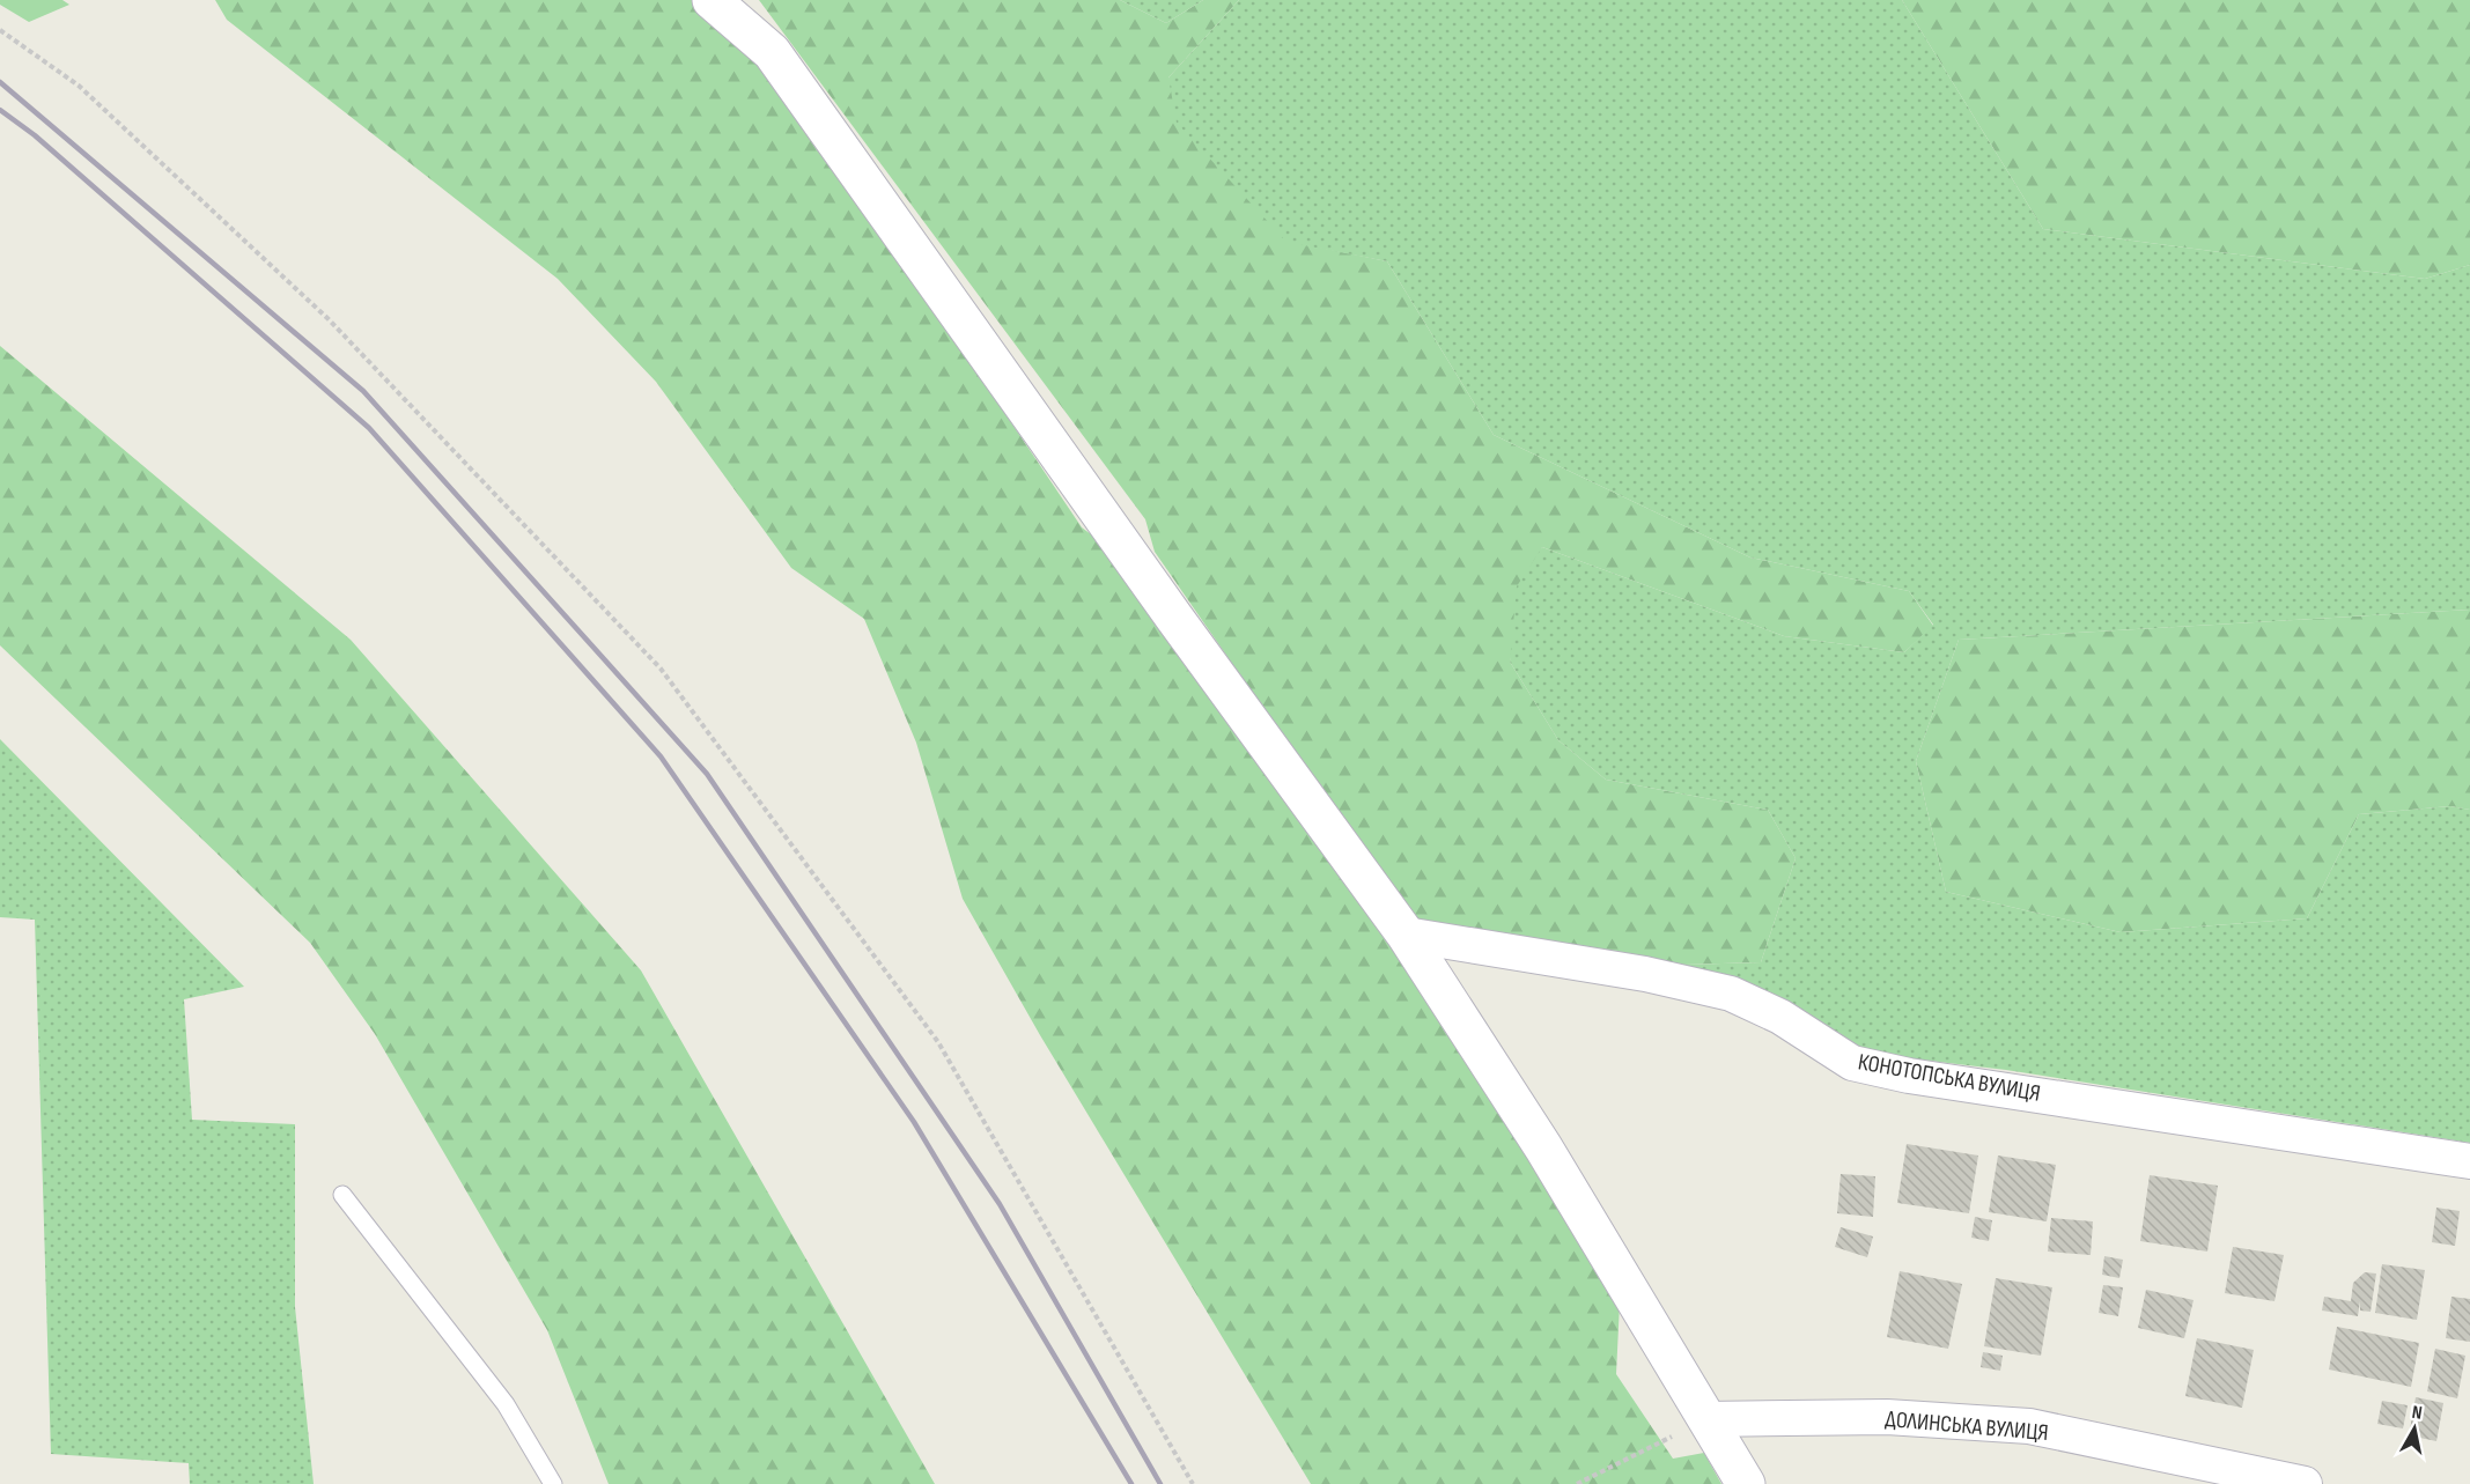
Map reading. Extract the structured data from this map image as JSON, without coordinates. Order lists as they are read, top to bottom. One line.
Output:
{"streets":{"street":["КОНОТОПСЬКА ВУЛИЦЯ","ДОЛИНСЬКА ВУЛИЦЯ"]},"north":"top"}
